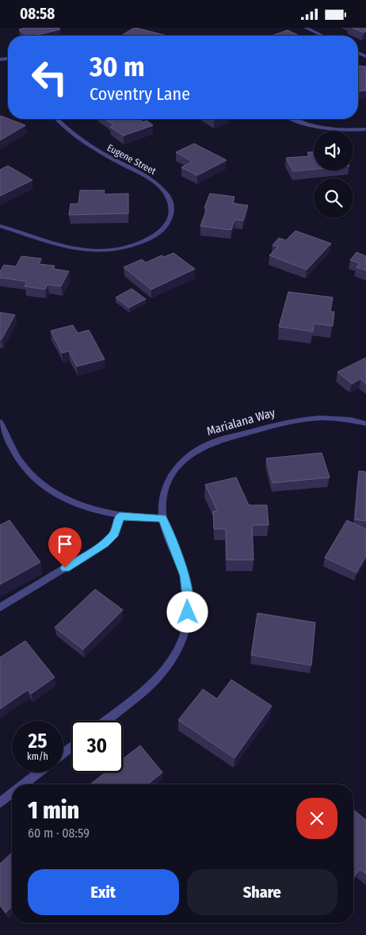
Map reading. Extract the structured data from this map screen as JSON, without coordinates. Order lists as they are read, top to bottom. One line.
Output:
{"streets":{"street":["Eugene Street","Marialana Way"]},"page":{"status":"08:58","turn":["30 m","Coventry Lane"],"speed":"25 km/h","limit":"30","heading":["1 min","60 m · 08:59"],"buttons":["Exit","Share"]}}
